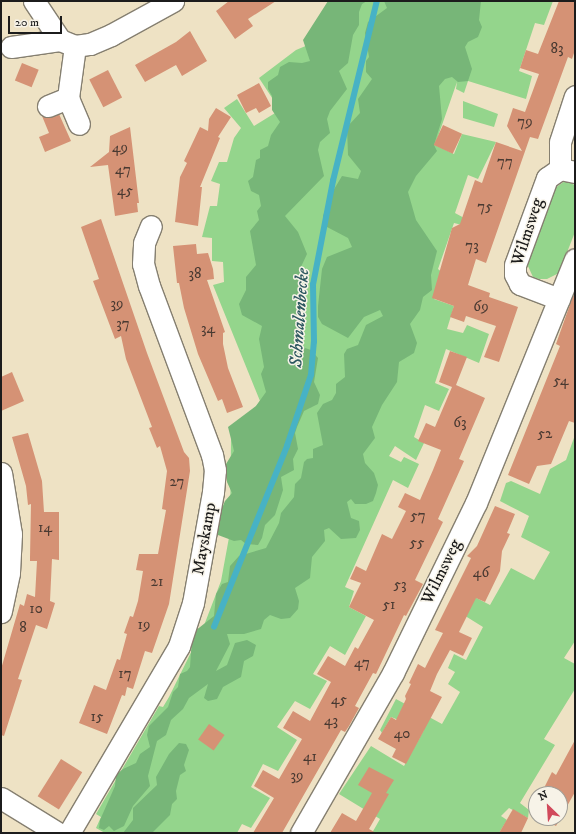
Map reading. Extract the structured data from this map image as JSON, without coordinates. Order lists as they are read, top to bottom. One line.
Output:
{"streets":{"street":["Wilmsweg","Mayskamp"]},"water":["Schmalenbecke"],"house_numbers":["83","79","49","77","47","45","75","73","38","39","69","37","34","54","63","52","27","57","14","55","46","21","53","51","10","19","8","47","17","45","15","43","40","41","39"],"scale_bar":"20 m","north":"top left"}
